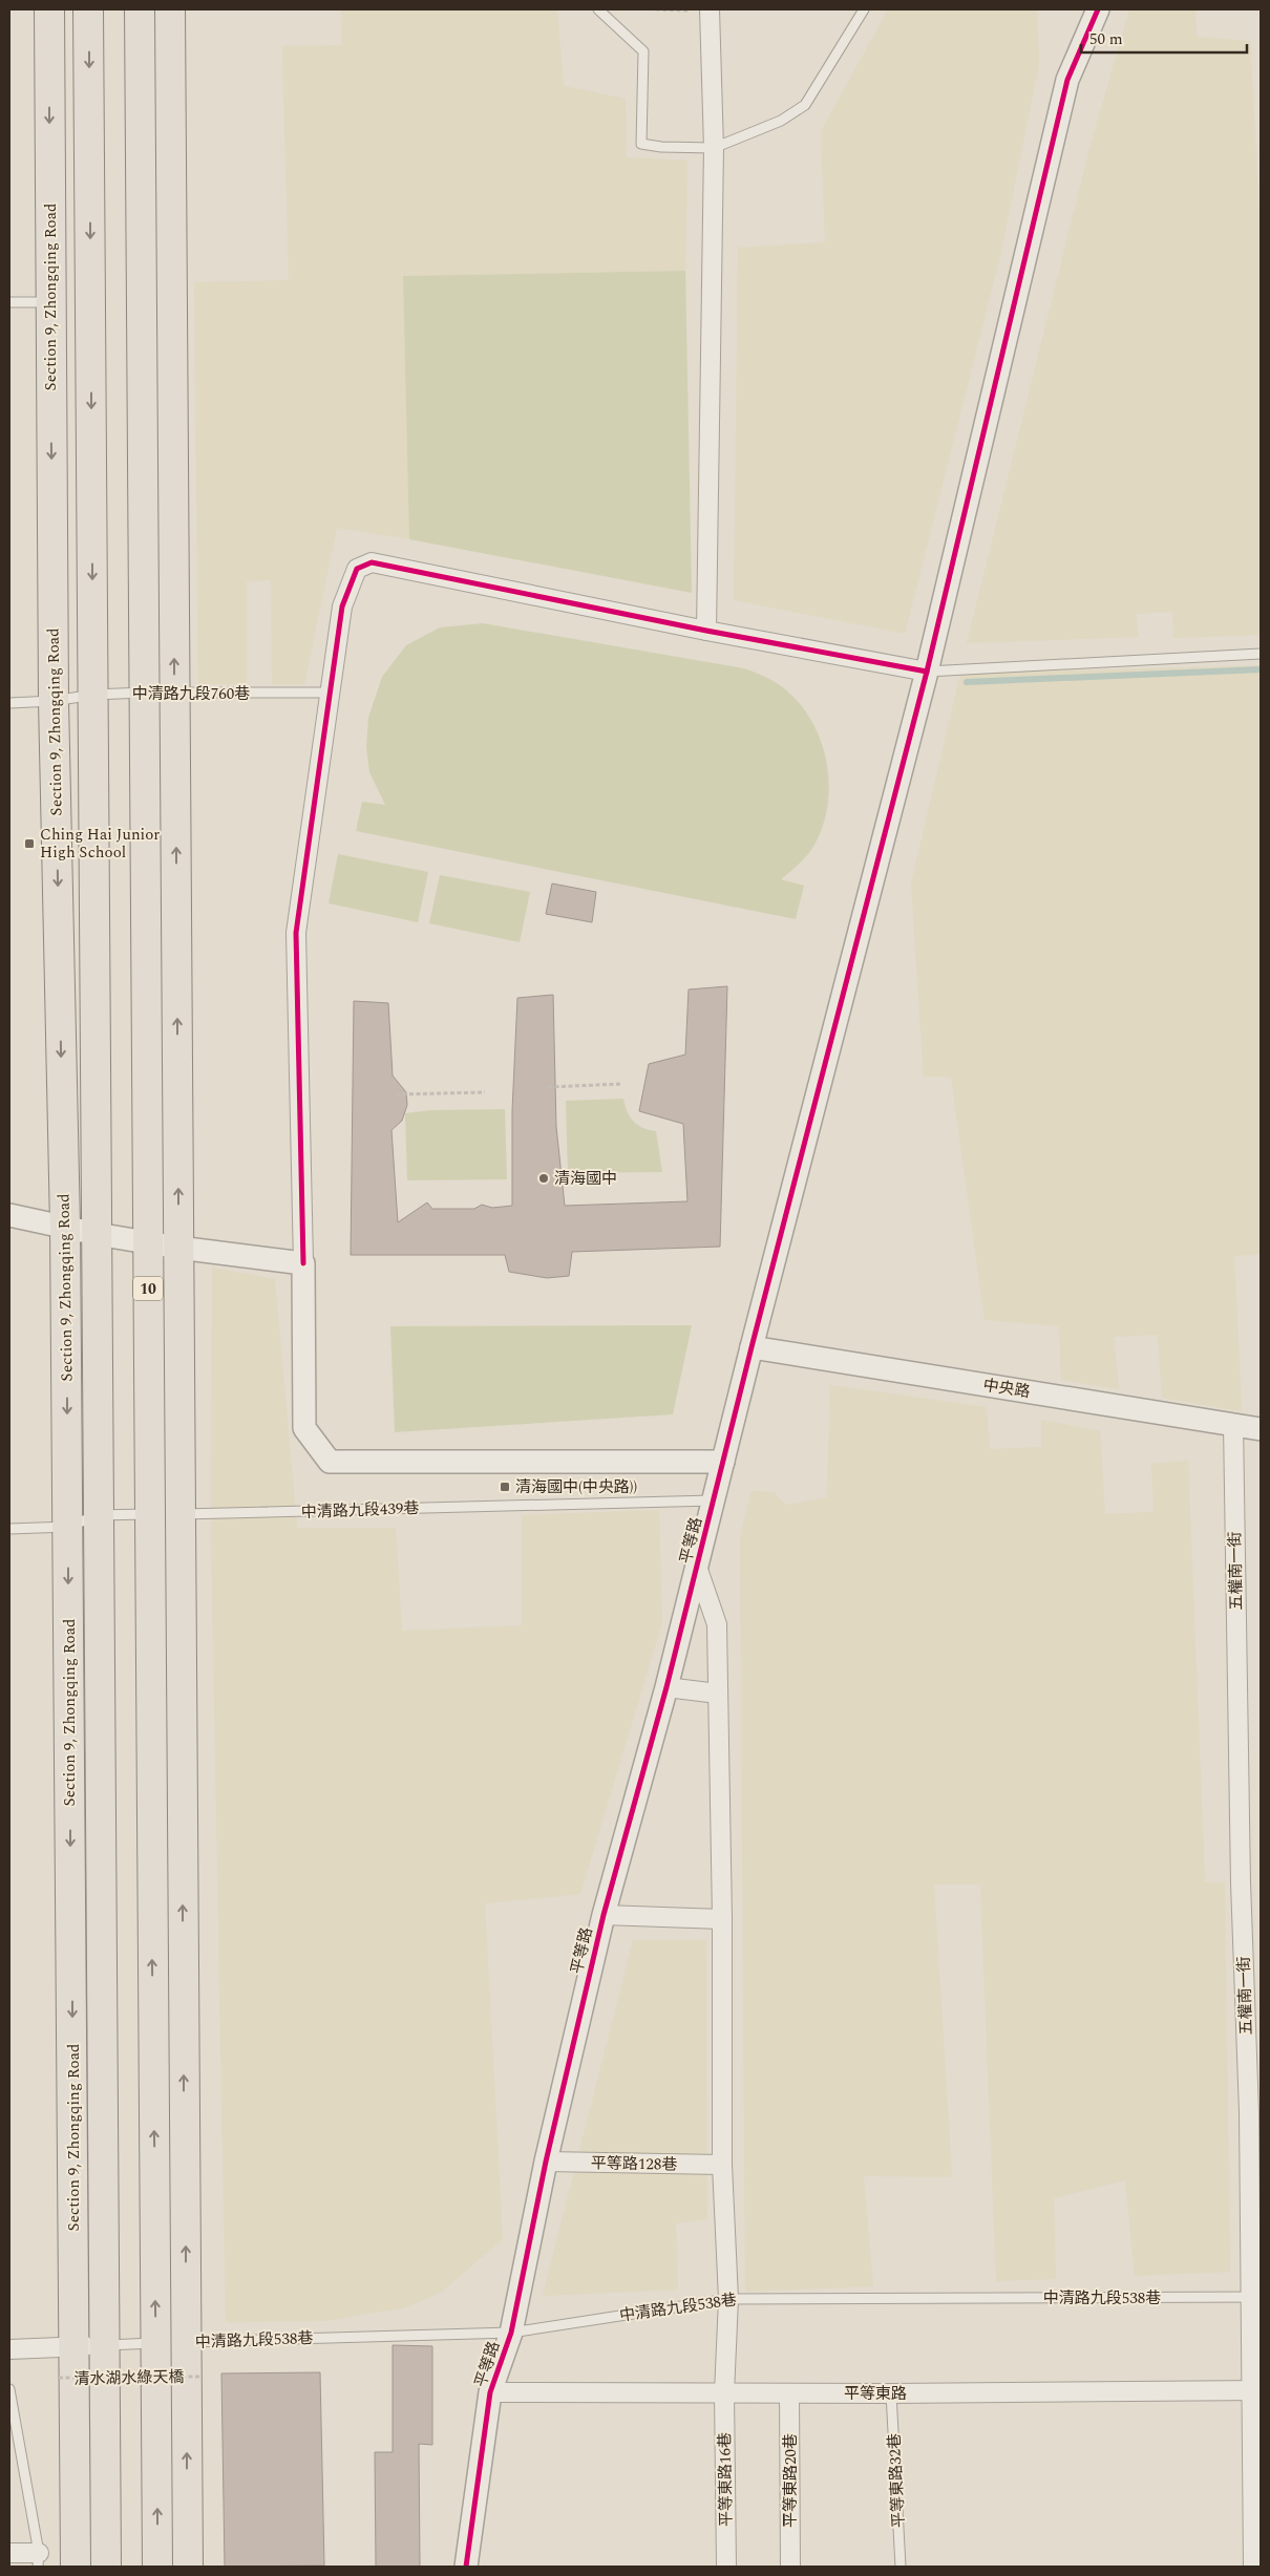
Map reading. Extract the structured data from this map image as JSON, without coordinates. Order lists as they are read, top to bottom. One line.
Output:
{"streets":{"main road":["Section 9, Zhongqing Road","10"],"street":["中央路","平等路","五權南一街","平等路128巷","平等東路","平等東路16巷","平等東路20巷"],"lane":["中清路九段760巷","中清路九段439巷","中清路九段538巷","平等東路32巷"],"path":["清水湖水綠天橋"]},"crossings":[["Section 9, Zhongqing Road","中清路九段760巷"],["Section 9, Zhongqing Road","中清路九段439巷"],["Section 9, Zhongqing Road","中清路九段538巷"],["中清路九段760巷","10"],["10","中清路九段439巷"],["中央路","平等路"],["中央路","五權南一街"],["中清路九段439巷","平等路"],["平等路","平等路128巷"],["平等路","中清路九段538巷"],["平等路","平等東路"],["平等路","平等東路16巷"],["五權南一街","中清路九段538巷"],["五權南一街","平等東路"],["平等路128巷","平等東路16巷"],["中清路九段538巷","平等東路16巷"],["平等東路","平等東路16巷"],["平等東路","平等東路20巷"],["平等東路","平等東路32巷"]],"places":{"transit":["Ching Hai Junior High School","清海國中(中央路))"],"other":["清海國中"]},"scale_bar":"50 m"}
